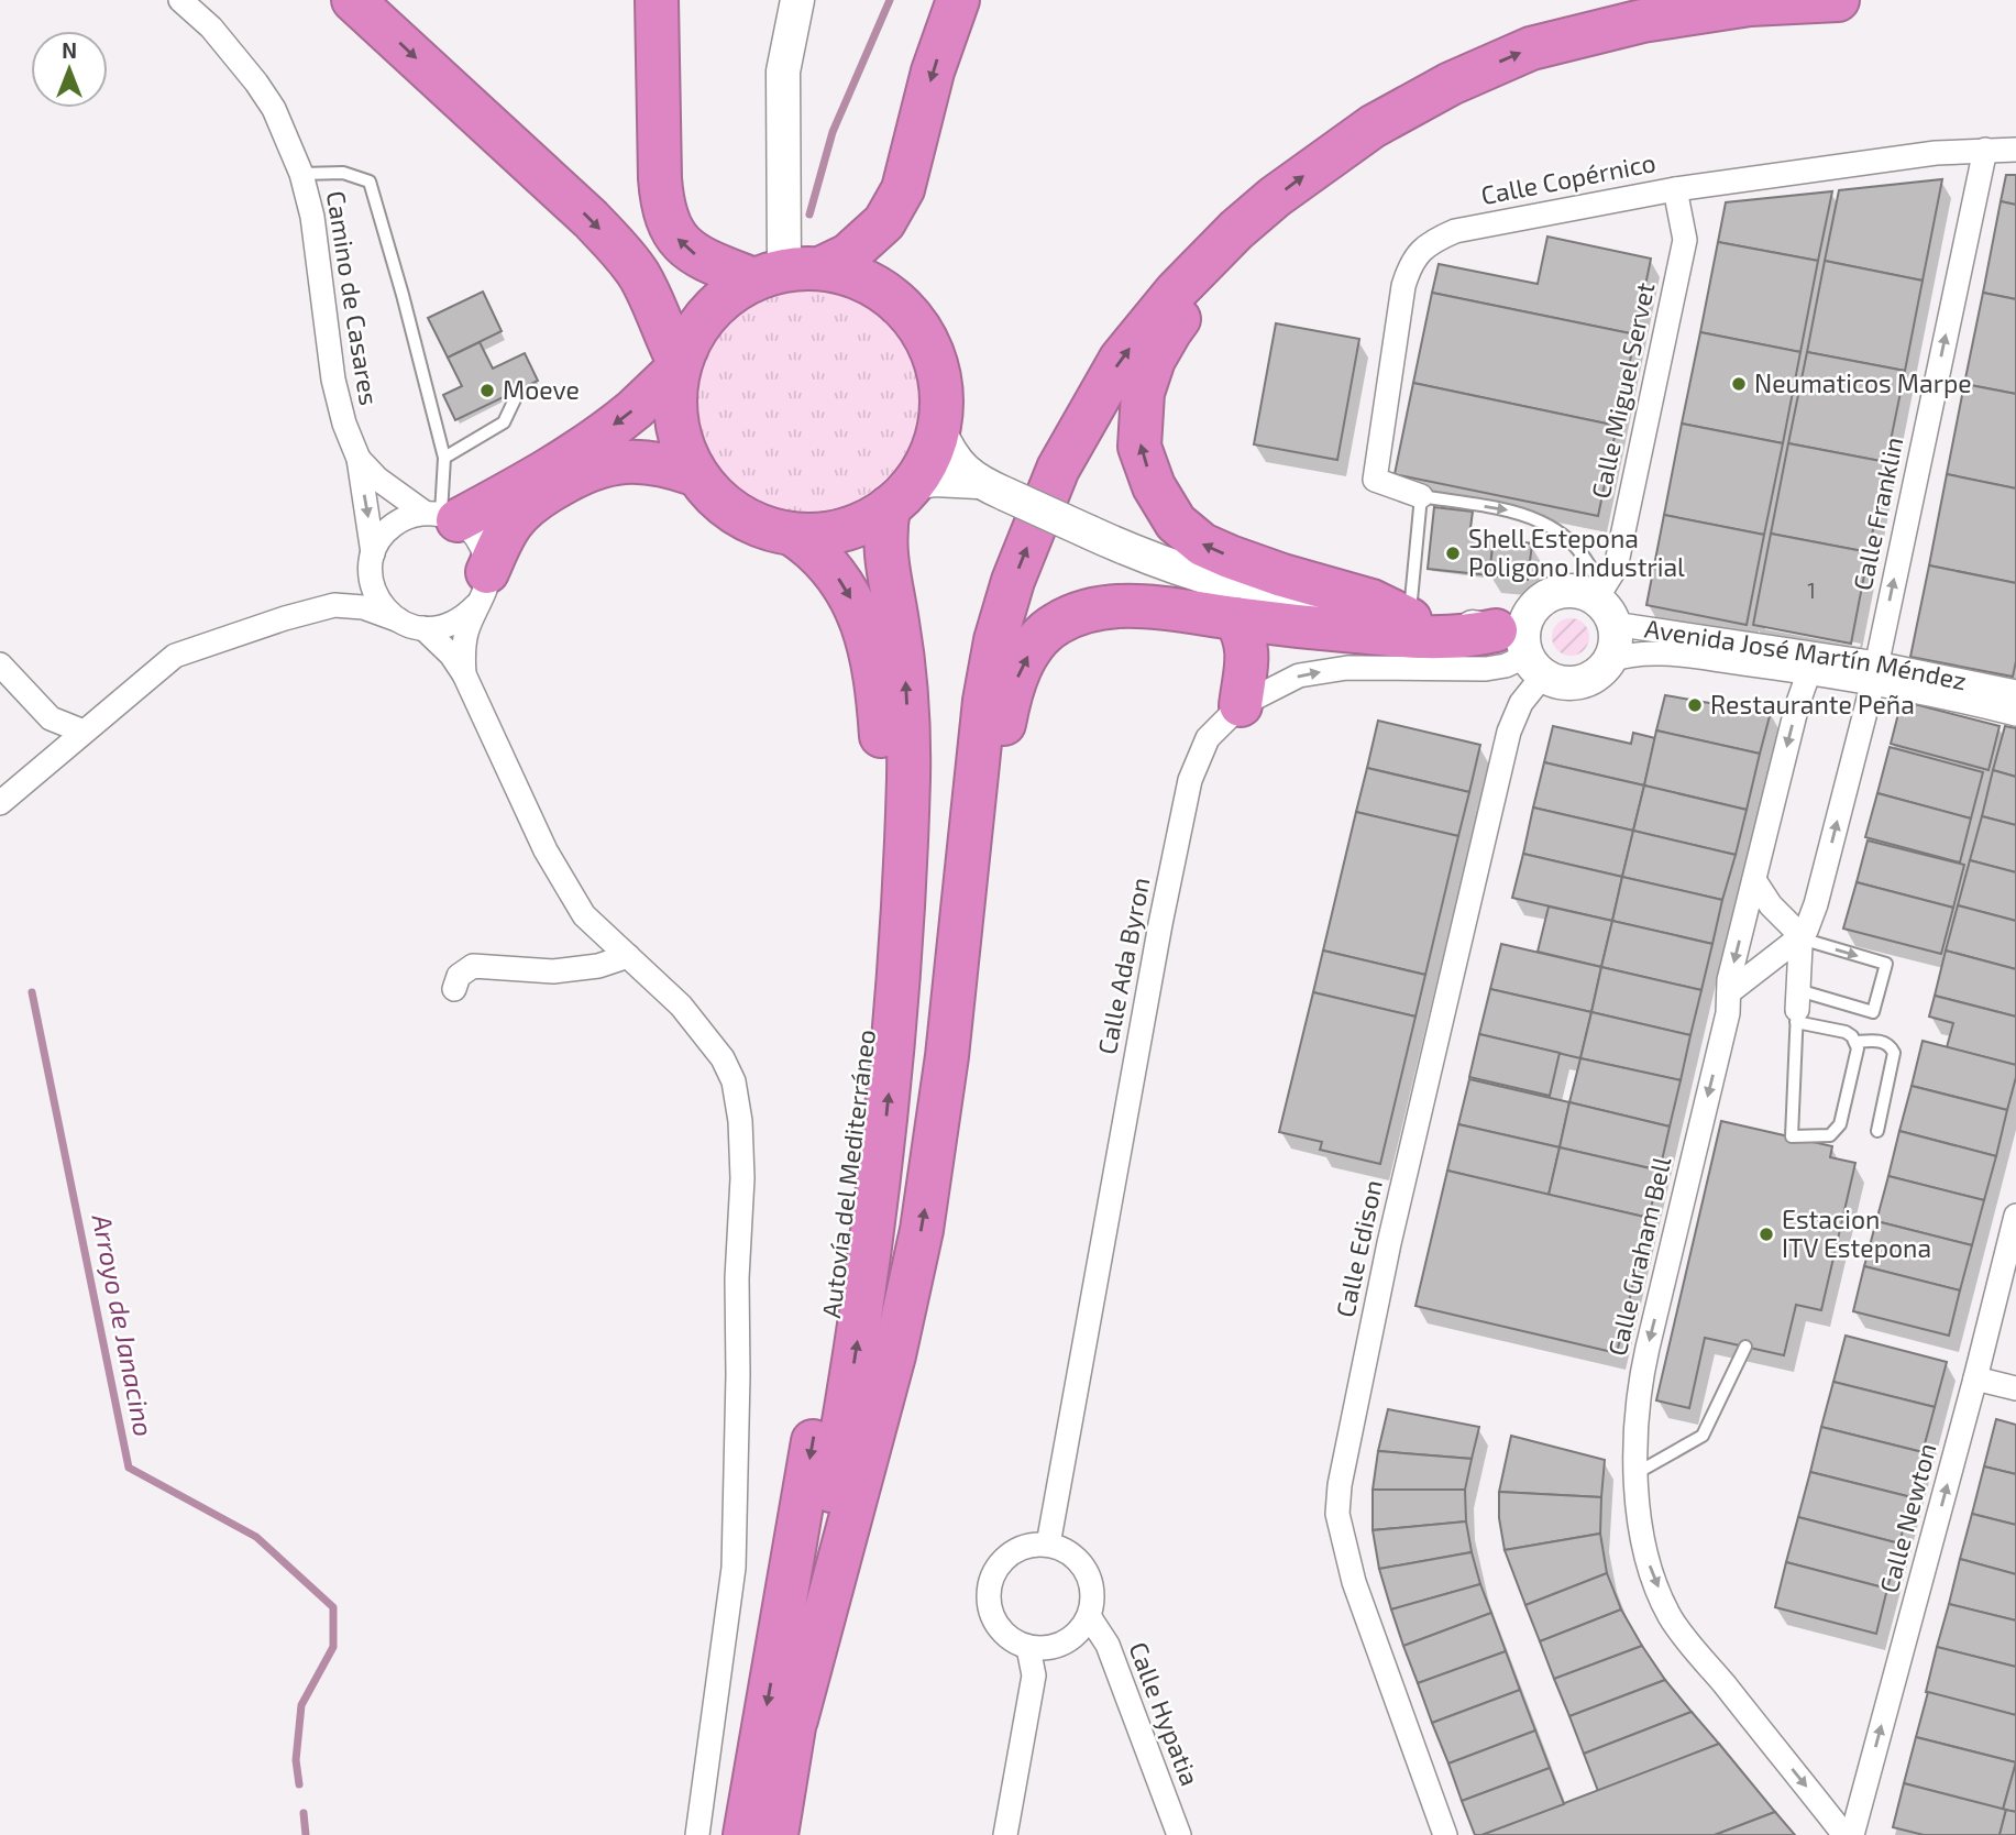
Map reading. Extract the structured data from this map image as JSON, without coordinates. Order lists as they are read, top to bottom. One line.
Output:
{"streets":{"highway":["Autovía del Mediterráneo"],"street":["Calle Copérnico","Camino de Casares","Calle Miguel Servet","Calle Franklin","Avenida José Martín Méndez","Calle Ada Byron","Calle Edison","Calle Graham Bell","Calle Newton","Calle Hypatia"]},"crossings":[["Calle Copérnico","Calle Miguel Servet"],["Calle Copérnico","Calle Franklin"],["Calle Miguel Servet","Avenida José Martín Méndez"],["Calle Miguel Servet","Calle Ada Byron"],["Calle Miguel Servet","Calle Edison"],["Calle Franklin","Avenida José Martín Méndez"],["Avenida José Martín Méndez","Calle Ada Byron"],["Avenida José Martín Méndez","Calle Edison"],["Avenida José Martín Méndez","Calle Graham Bell"],["Calle Ada Byron","Calle Edison"],["Calle Ada Byron","Calle Hypatia"]],"one_way":["Calle Franklin","Calle Graham Bell","Calle Newton"],"water":["Arroyo de Janacino"],"places":["Neumaticos Marpe","Moeve","Shell Estepona Poligono Industrial","Restaurante Peña","Estacion ITV Estepona"],"house_numbers":["1"],"north":"top"}
